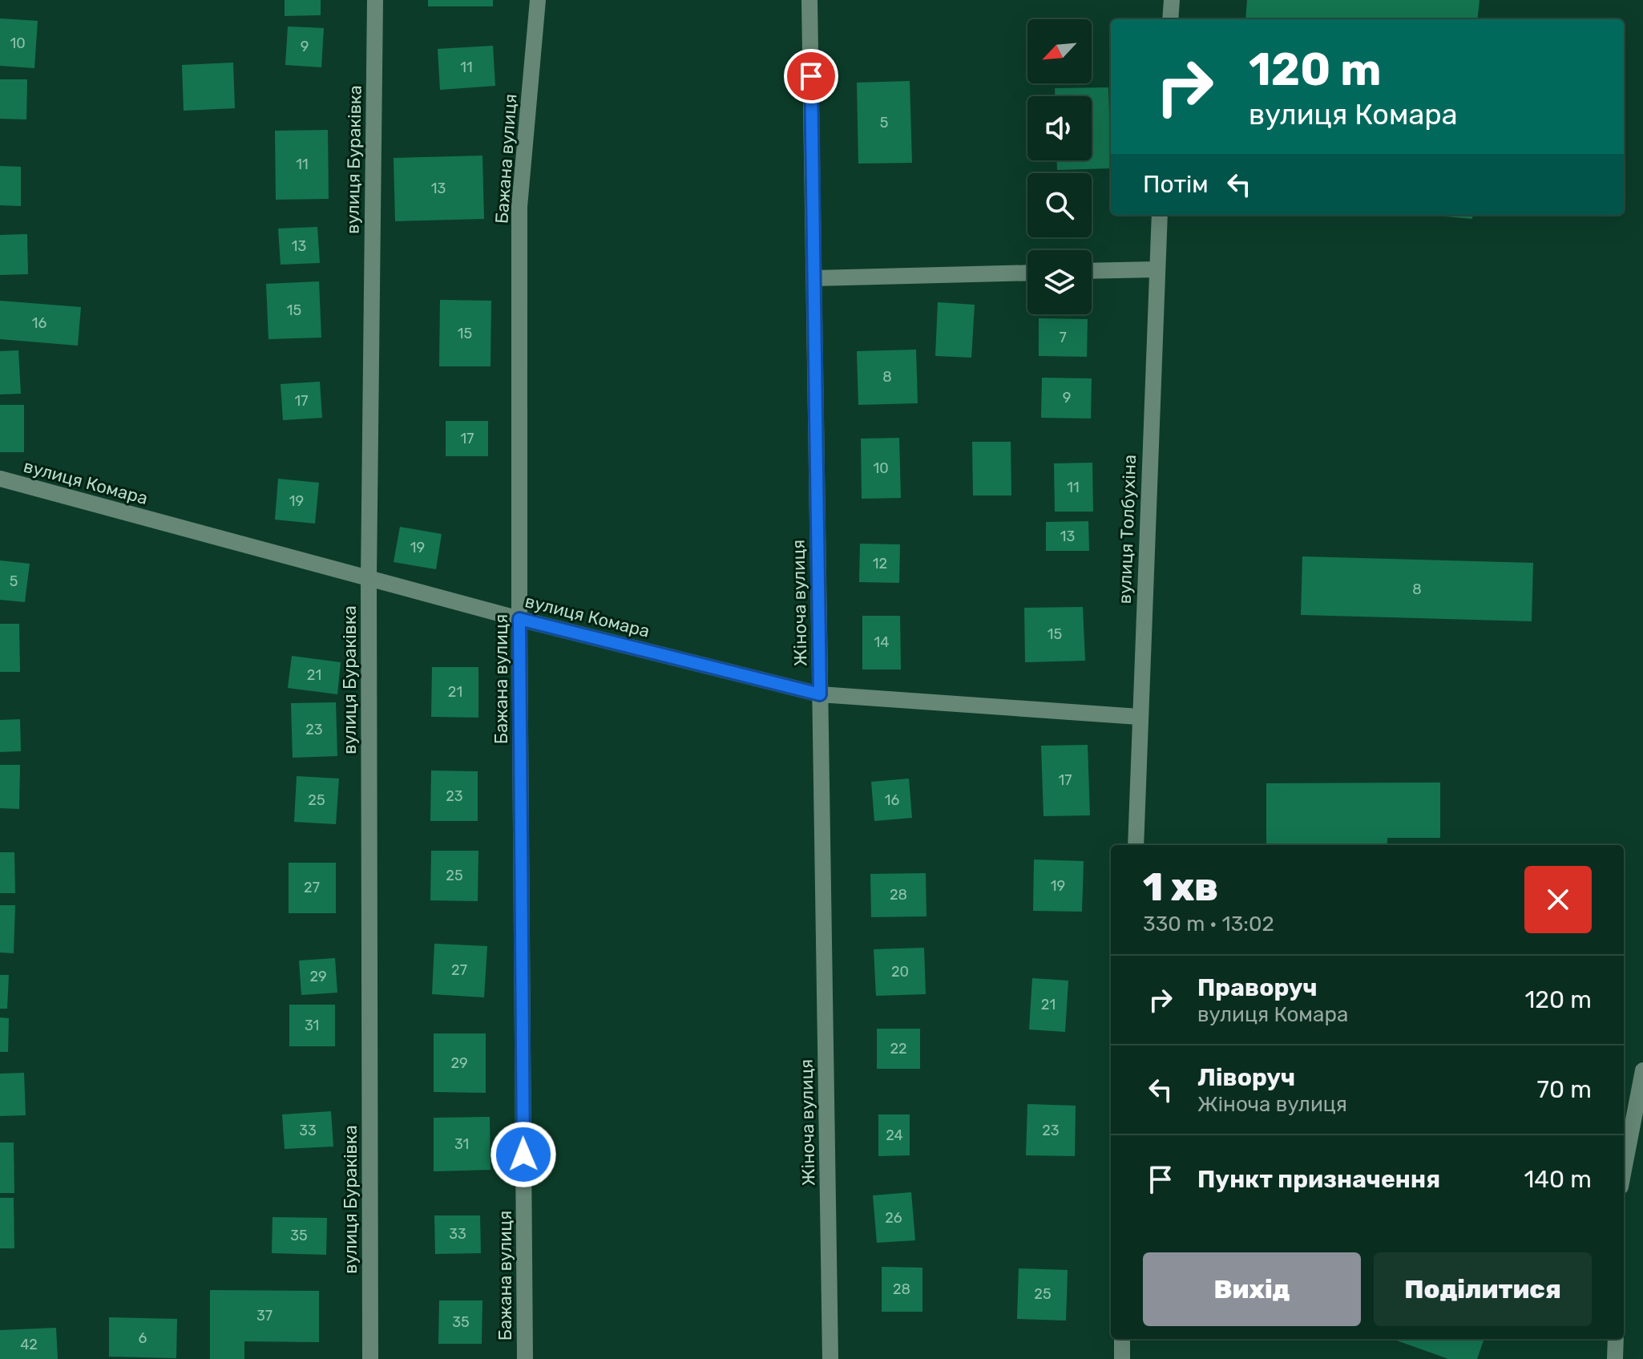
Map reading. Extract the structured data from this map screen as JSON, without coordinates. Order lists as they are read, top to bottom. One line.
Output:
{"streets":{"street":["Бажана вулиця","вулиця Бураківка","вулиця Комара","вулиця Толбухіна","Жіноча вулиця"]},"crossings":[["Бажана вулиця","вулиця Комара"],["вулиця Бураківка","вулиця Комара"],["вулиця Комара","вулиця Толбухіна"],["вулиця Комара","Жіноча вулиця"]],"house_numbers":["10","9","11","5","11","13","13","15","16","15","7","8","9","17","17","10","11","19","13","19","12","5","8","15","14","21","21","23","17","23","25","16","25","19","27","28","27","20","29","21","31","22","29","33","23","24","31","26","33","35","28","25","37","35","6","42"],"north":"bottom left","page":{"turn":["120 m","вулиця Комара"],"then":"Потім","heading":["1 хв","330 m · 13:02"],"list":[{"name":"Праворуч","note":"вулиця Комара","value":"120 m"},{"name":"Ліворуч","note":"Жіноча вулиця","value":"70 m"},{"name":"Пункт призначення","value":"140 m"}],"buttons":["Вихід","Поділитися"]}}
